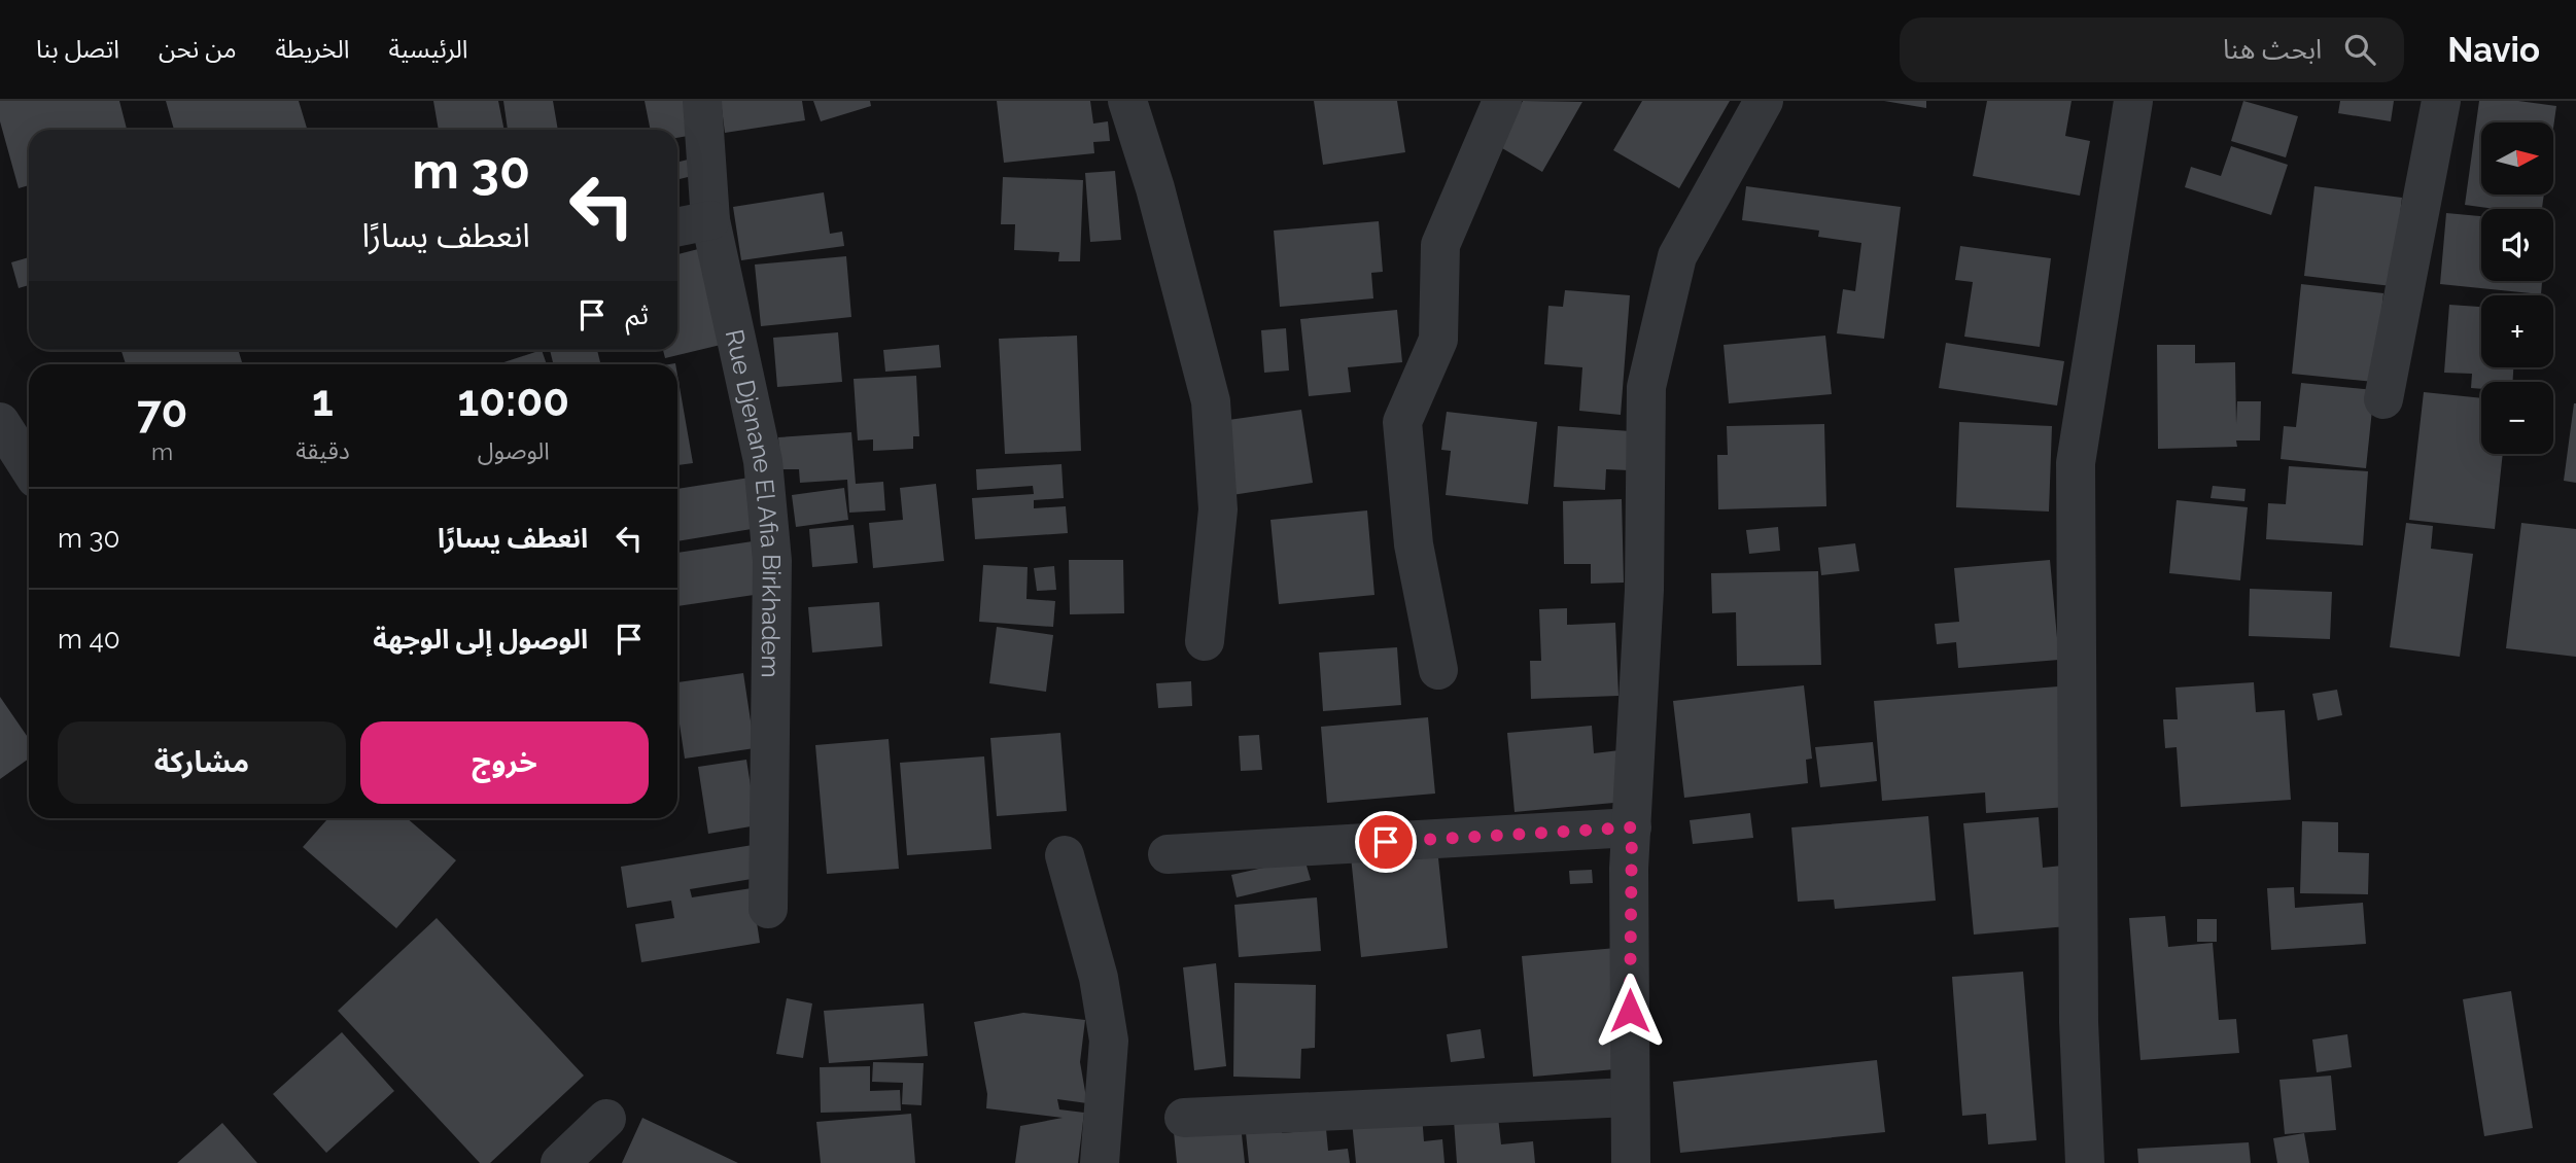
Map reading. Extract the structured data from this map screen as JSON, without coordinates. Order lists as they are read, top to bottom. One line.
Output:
{"streets":{"street":["Rue Djenane El Afia Birkhadem"]},"north":"right","page":{"header":"Navio","search":"ابحث هنا","nav":["الرئيسية","الخريطة","من نحن","اتصل بنا"],"map_buttons":["+","−"],"turn":["30 m","انعطف يسارًا"],"then":"ثم","eta":["10:00","الوصول","1","دقيقة","70","m"],"list":[{"name":"انعطف يسارًا","value":"30 m"},{"name":"الوصول إلى الوجهة","value":"40 m"}],"buttons":["خروج","مشاركة"]}}
